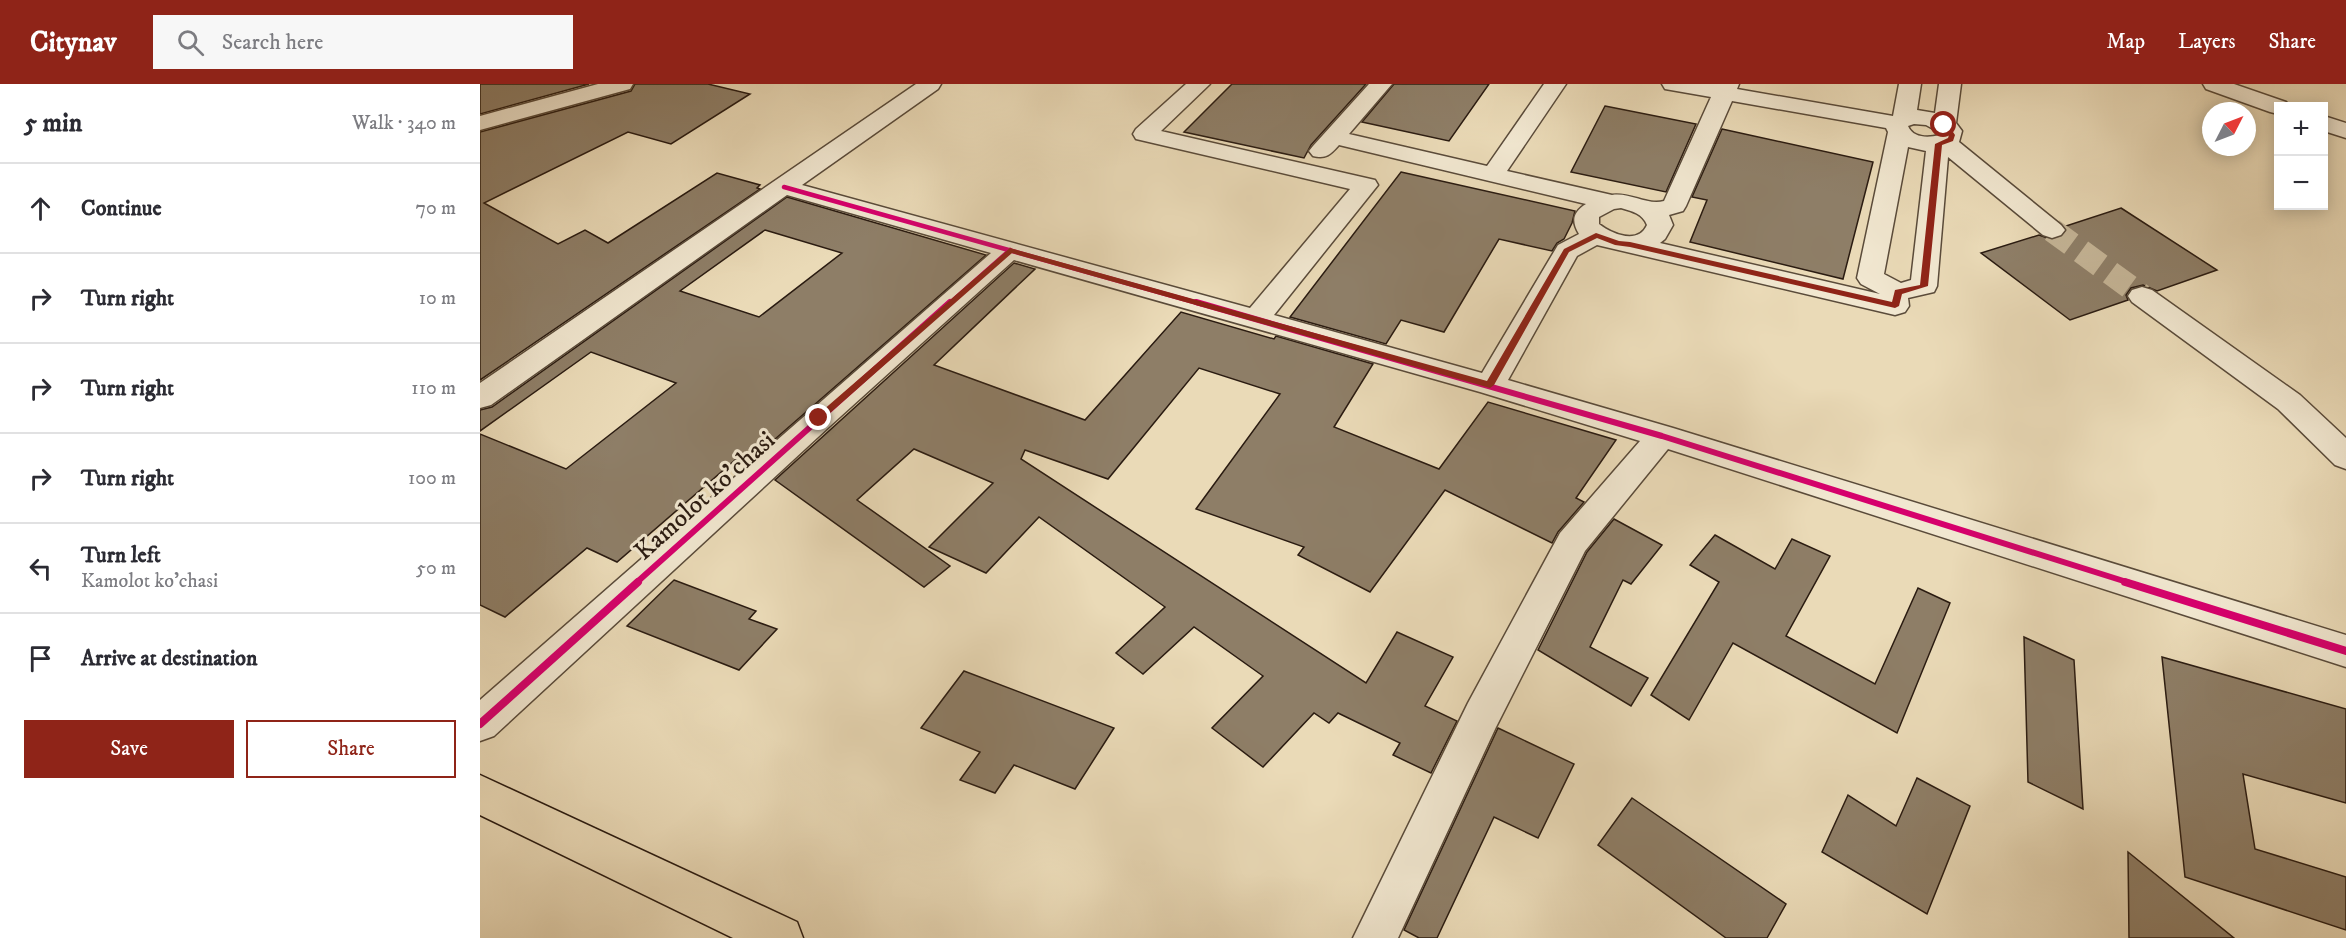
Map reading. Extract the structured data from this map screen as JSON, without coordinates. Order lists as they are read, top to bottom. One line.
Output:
{"streets":{"street":["Kamolot ko'chasi"]},"north":"top right","page":{"header":"Citynav","search":"Search here","nav":["Map","Layers","Share"],"heading":["5 min","Walk · 340 m"],"map_buttons":["+","−"],"list":[["Continue","70 m"],["Turn right","10 m"],["Turn right","110 m"],["Turn right","100 m"],["Turn left","Kamolot ko'chasi","50 m"],"Arrive at destination"],"buttons":["Save","Share"]}}
